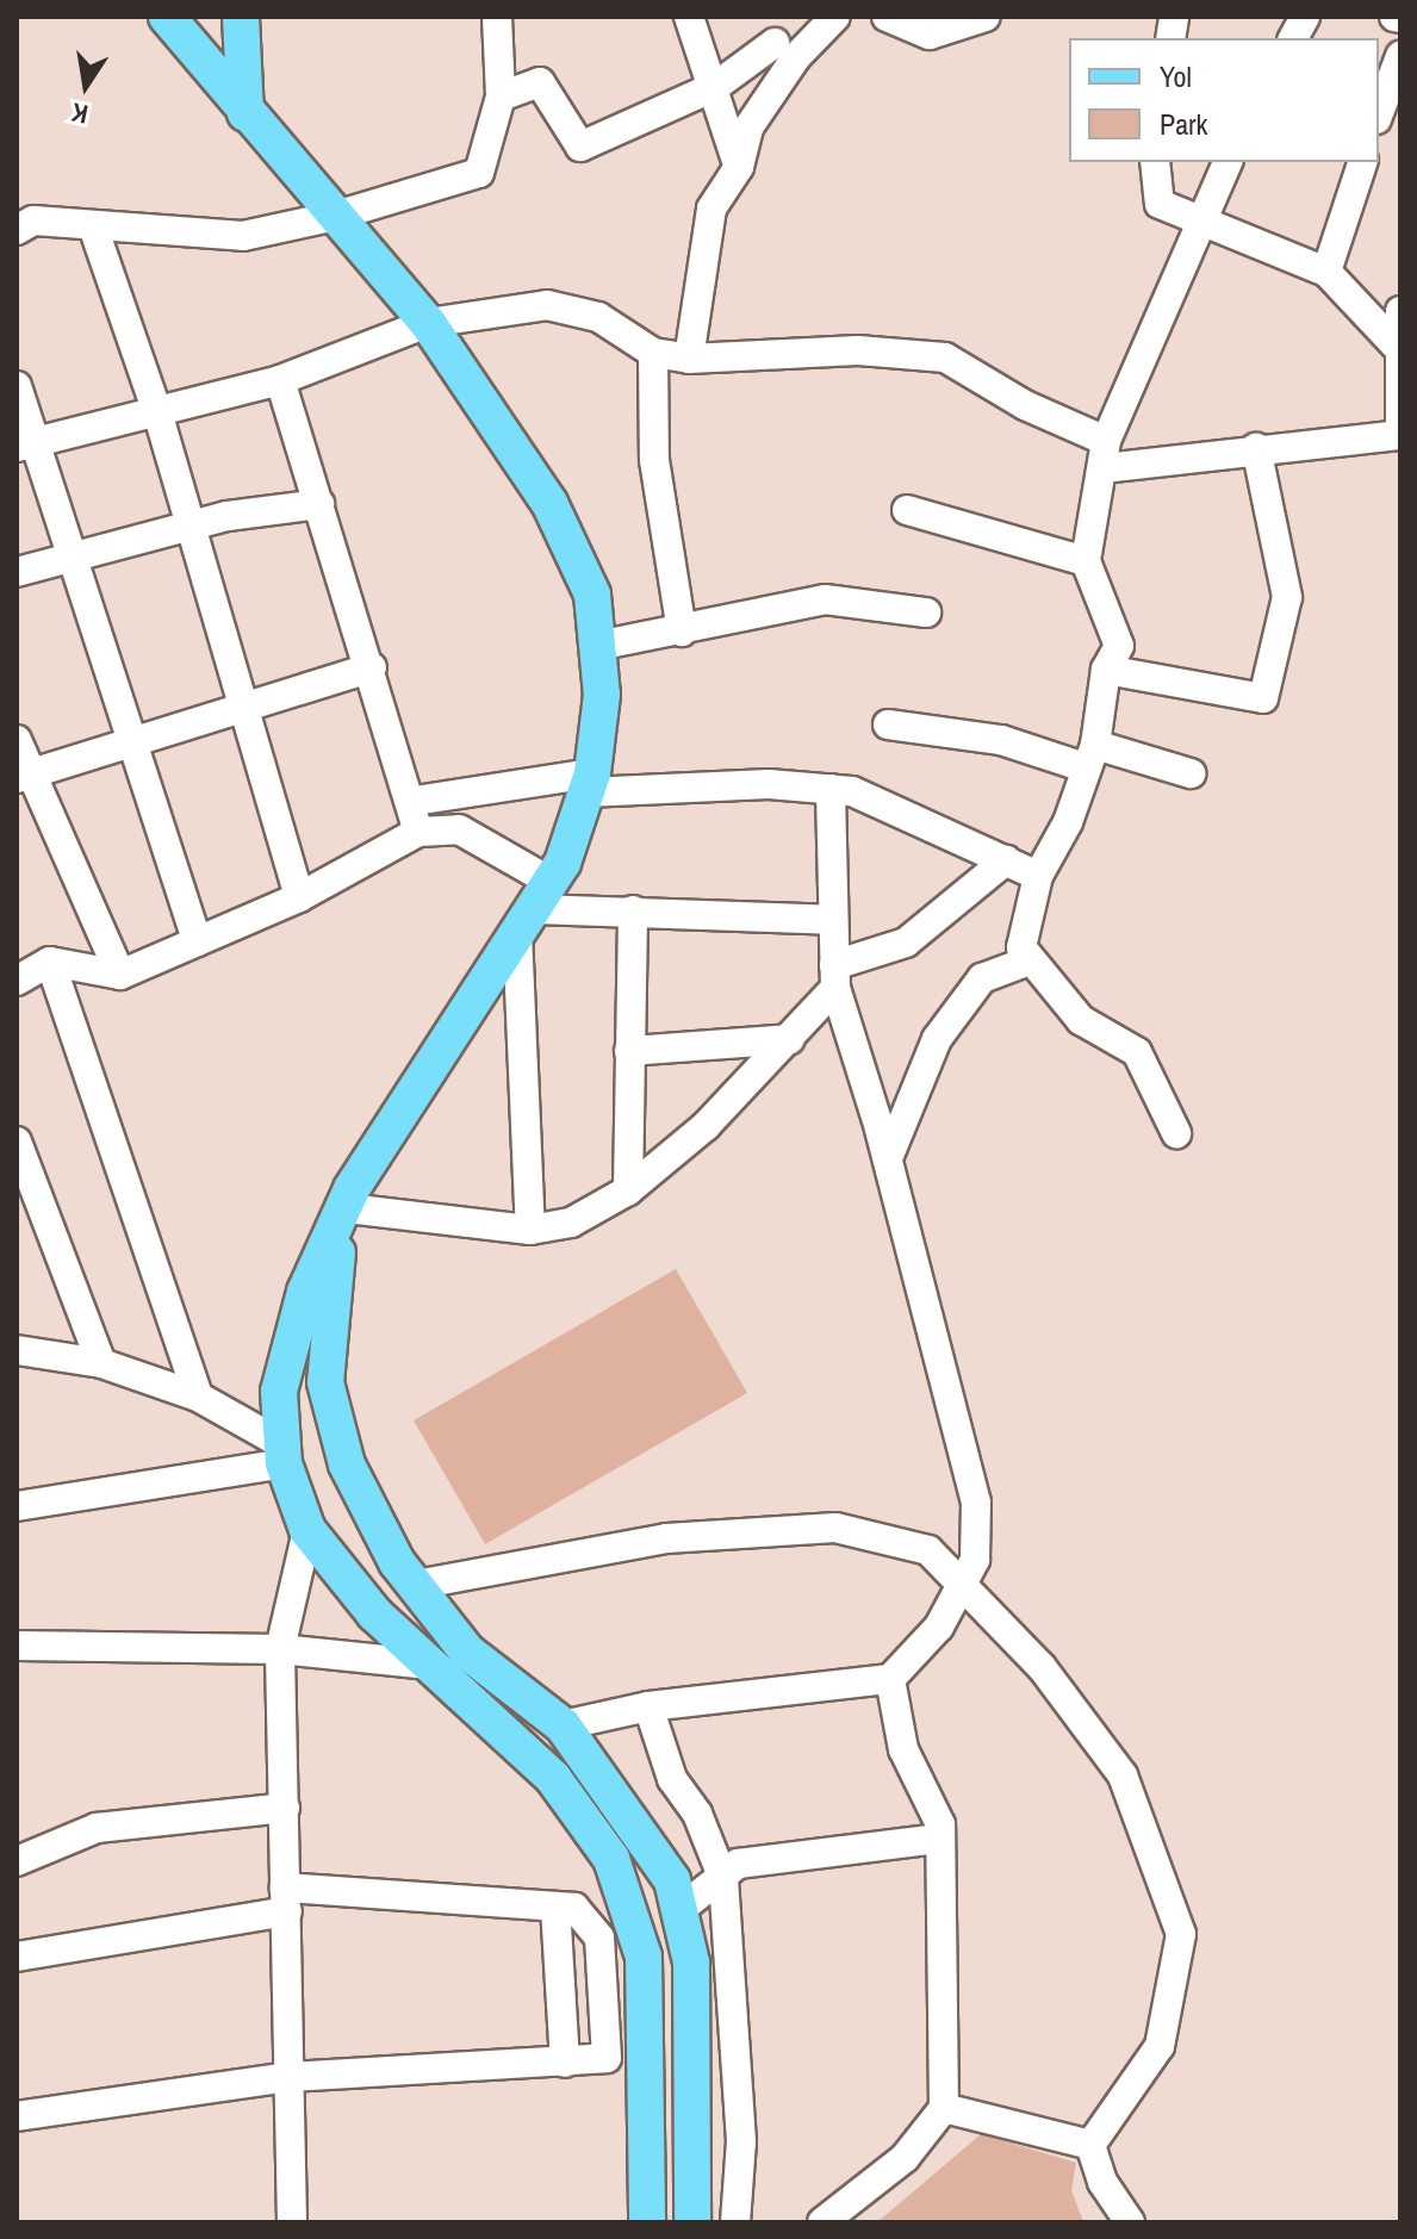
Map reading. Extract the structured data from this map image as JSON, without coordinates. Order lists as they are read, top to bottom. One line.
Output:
{"legend":["Yol","Park"],"north":"bottom"}
